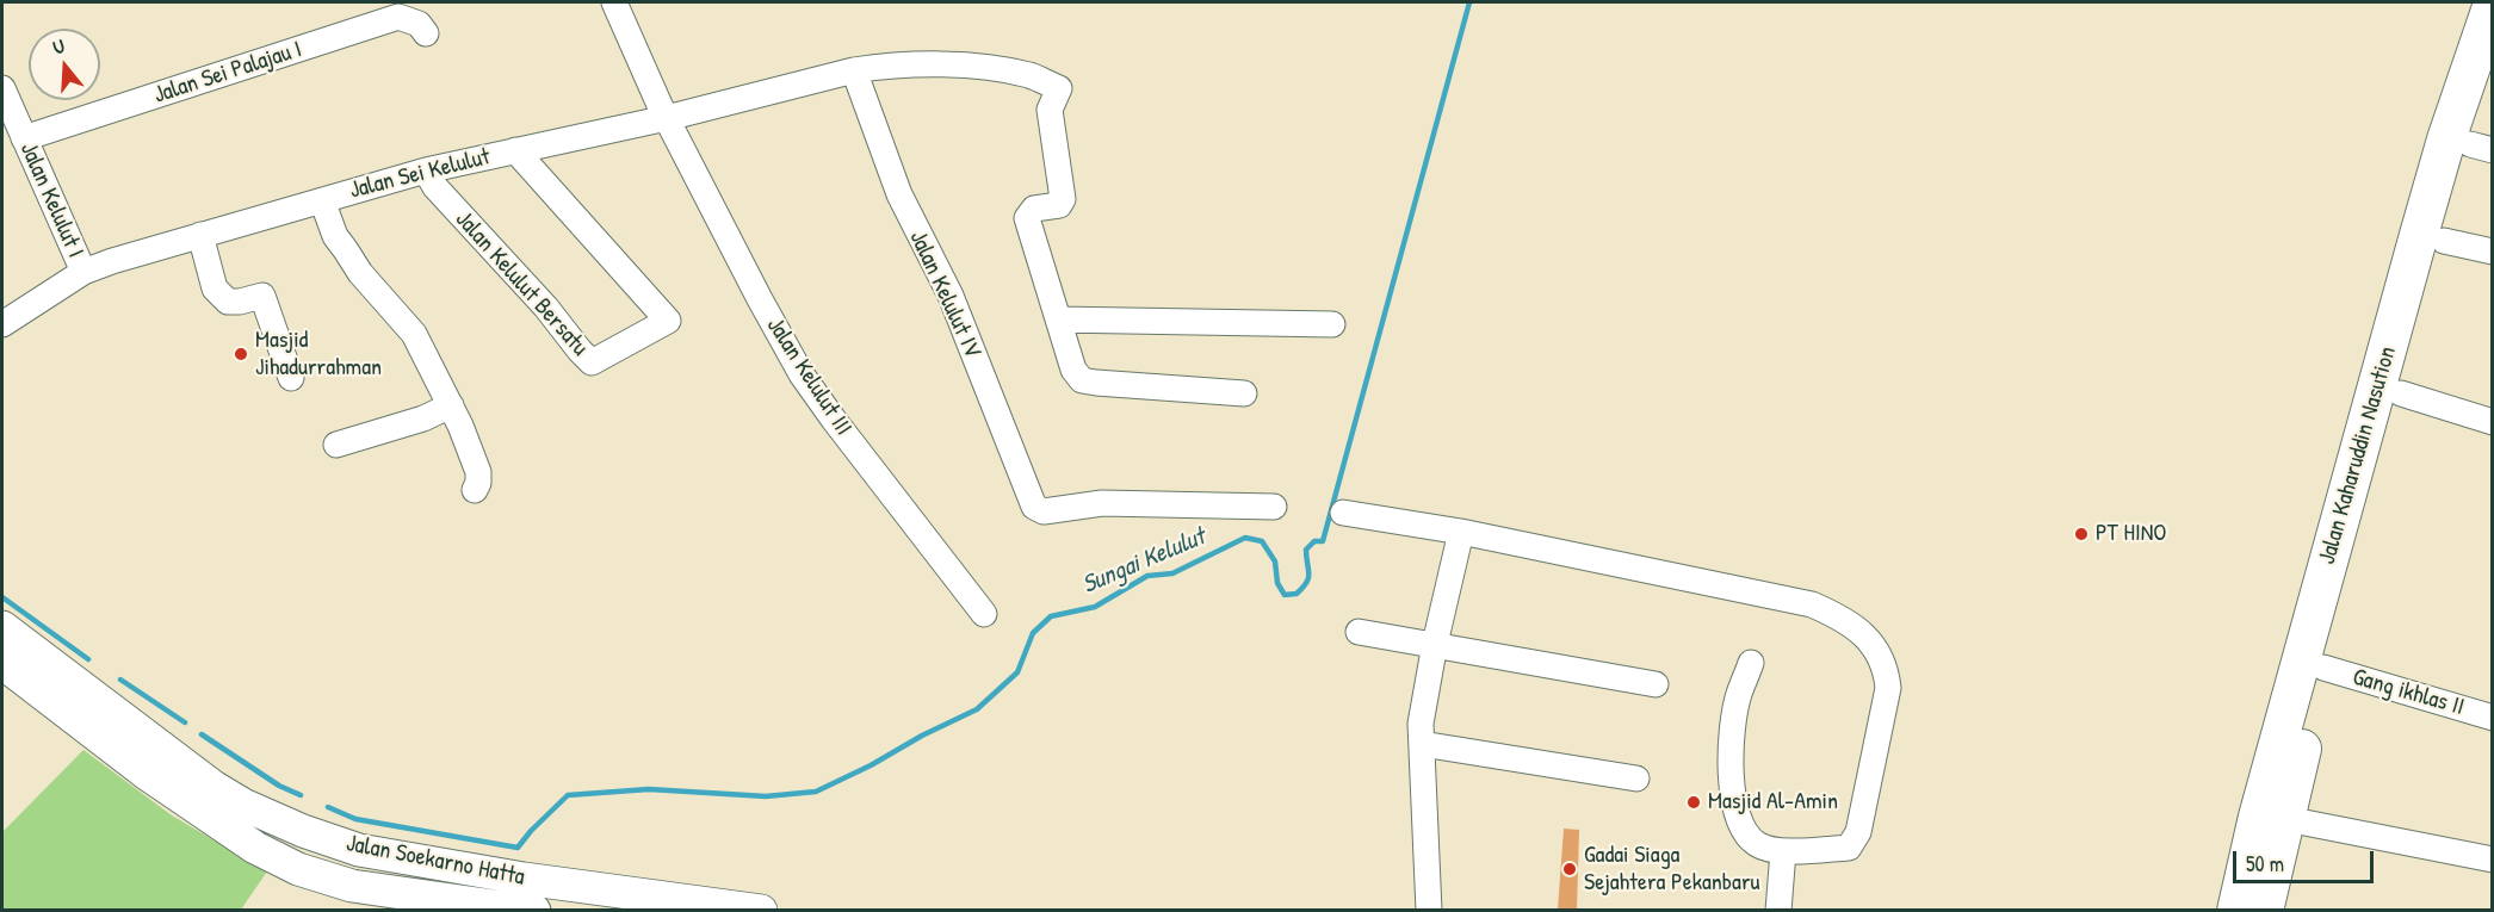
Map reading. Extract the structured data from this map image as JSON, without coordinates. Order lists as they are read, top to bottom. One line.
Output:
{"streets":{"highway":["Jalan Kaharuddin Nasution"],"main road":["Jalan Soekarno Hatta"],"street":["Jalan Sei Palajau I","Jalan Sei Kelulut","Jalan Kelulut I","Jalan Kelulut Bersatu","Jalan Kelulut IV","Jalan Kelulut III","Gang ikhlas II"]},"crossings":[["Jalan Sei Palajau I","Jalan Kelulut I"],["Jalan Sei Kelulut","Jalan Kelulut I"],["Jalan Sei Kelulut","Jalan Kelulut Bersatu"],["Jalan Sei Kelulut","Jalan Kelulut IV"],["Jalan Sei Kelulut","Jalan Kelulut III"],["Jalan Kaharuddin Nasution","Gang ikhlas II"]],"water":["Sungai Kelulut"],"places":["Masjid Jihadurrahman","PT HINO","Masjid Al-Amin","Gadai Siaga Sejahtera Pekanbaru"],"scale_bar":"50 m","north":"top"}
